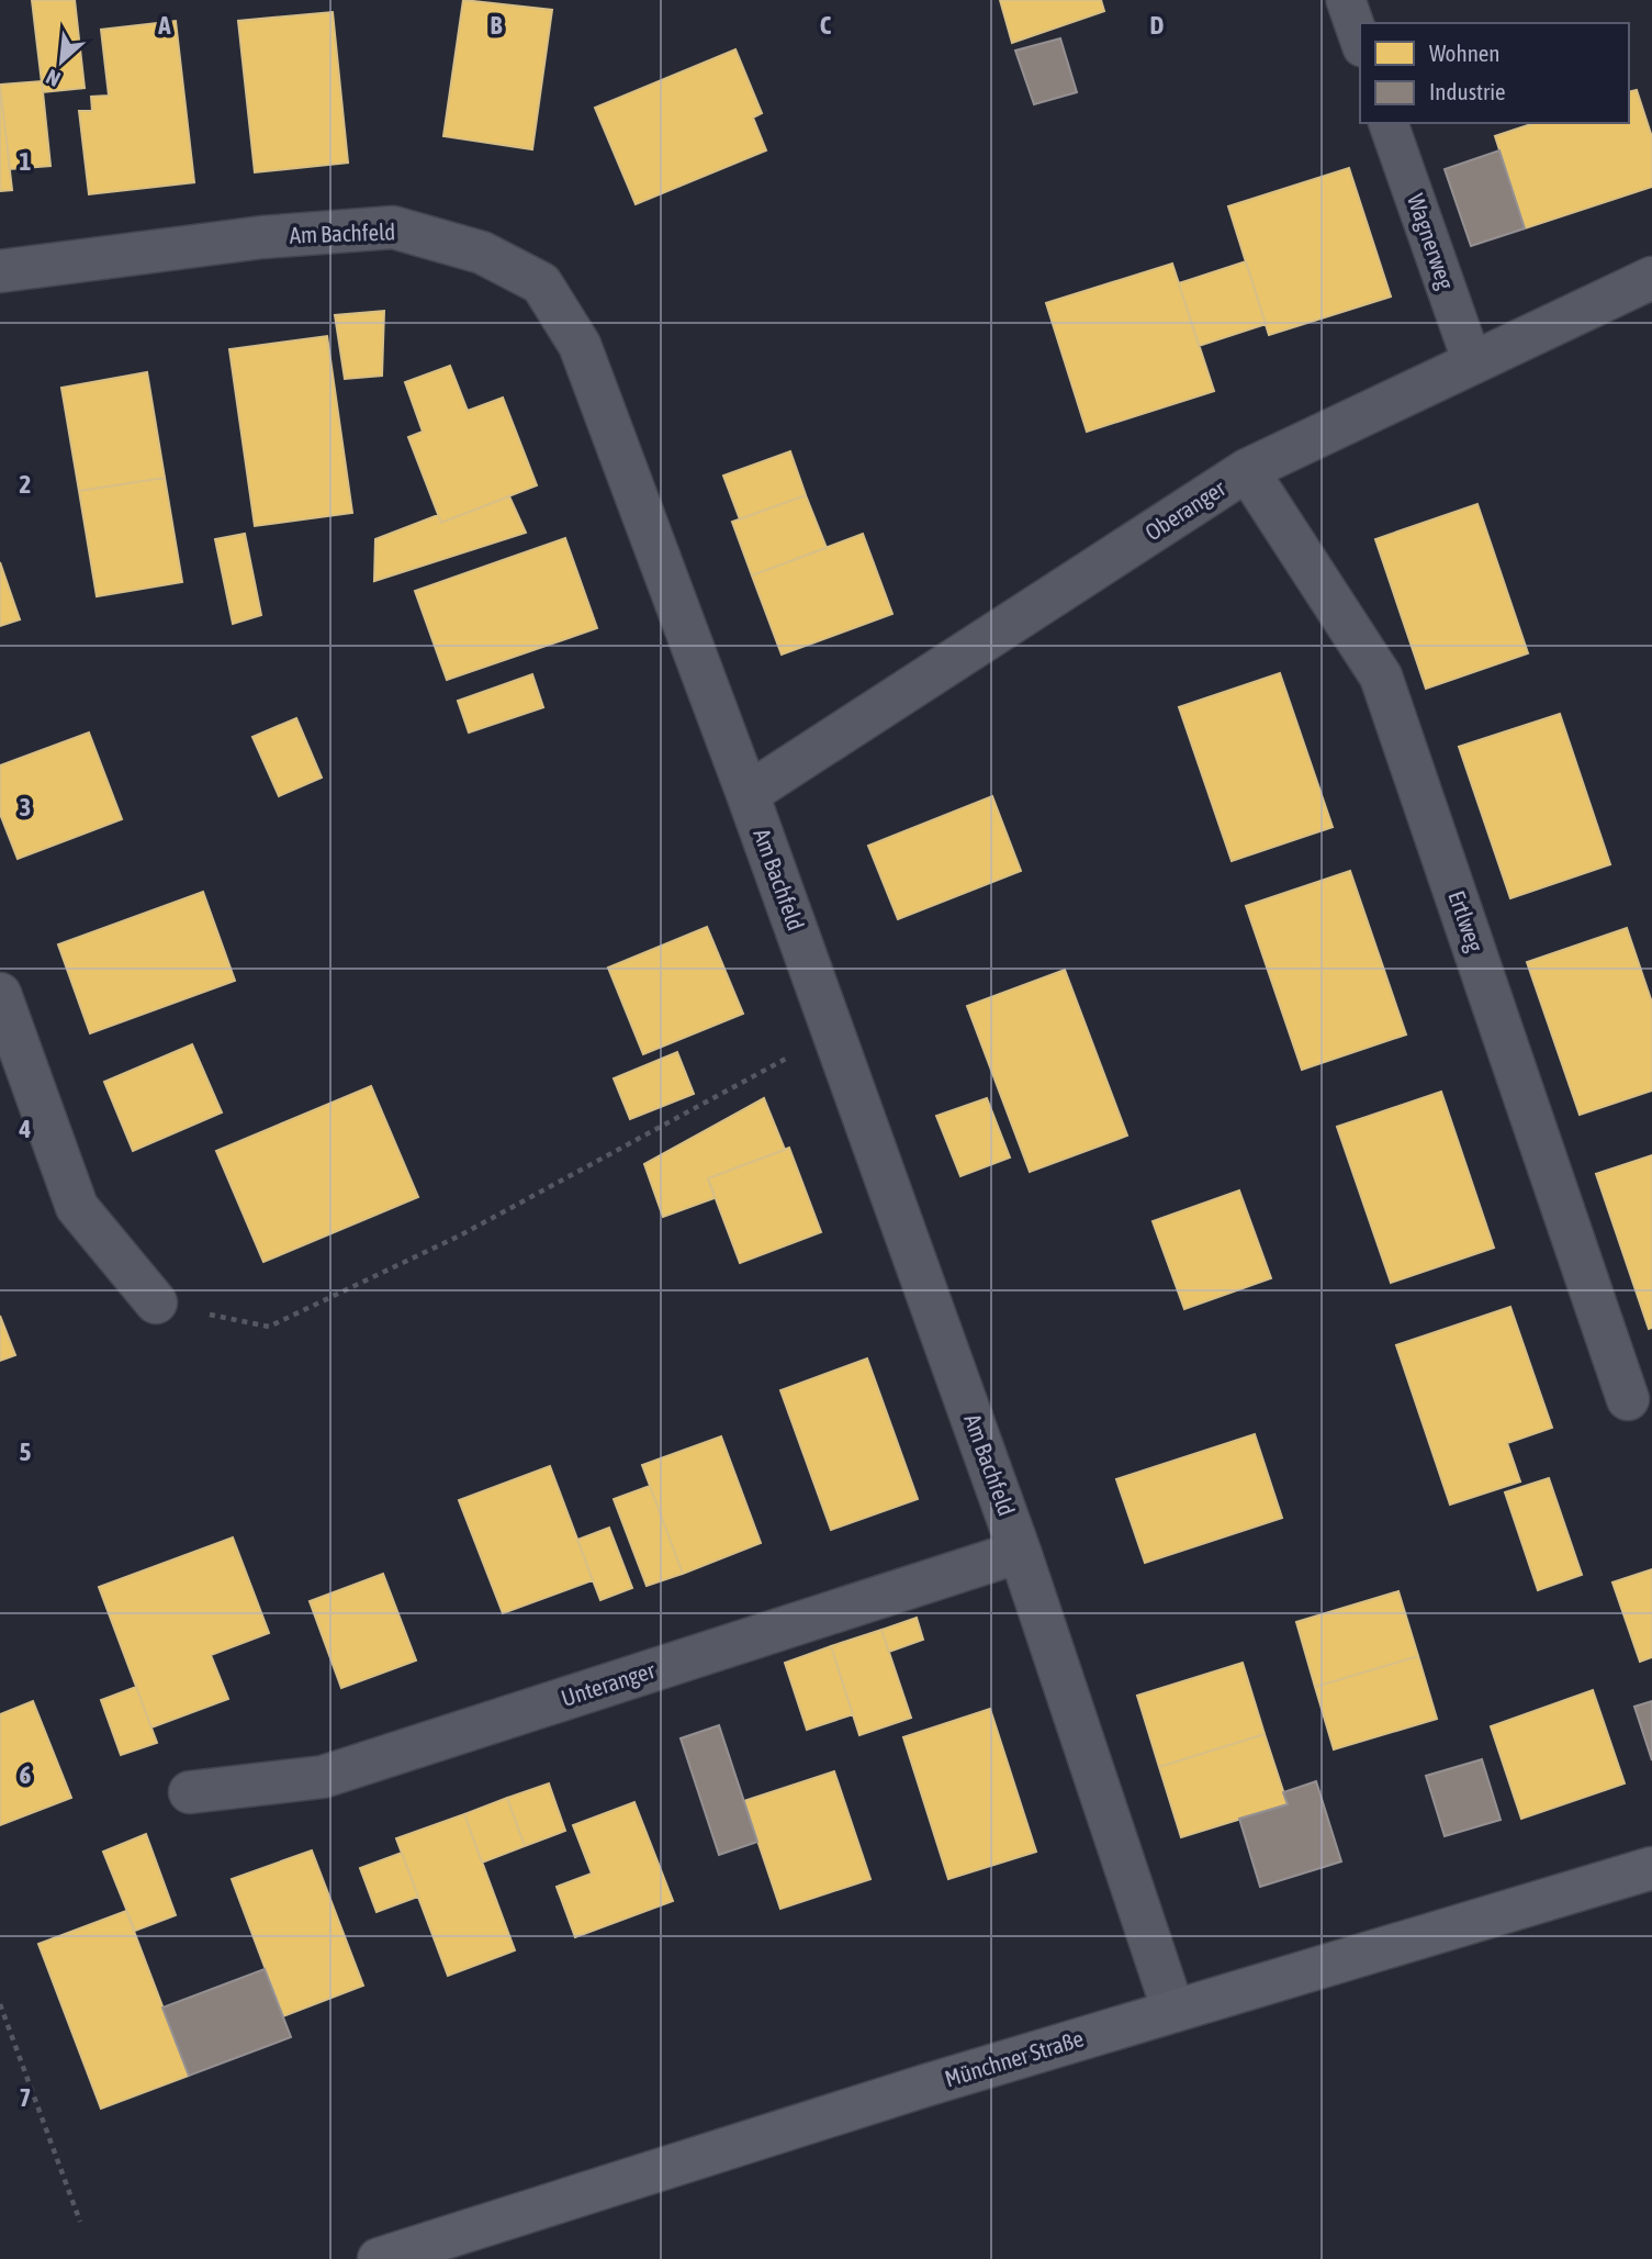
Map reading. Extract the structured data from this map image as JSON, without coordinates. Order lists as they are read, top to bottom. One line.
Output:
{"streets":{"main road":["Münchner Straße"],"street":["Am Bachfeld","Oberanger","Ertlweg","Unteranger"],"lane":["Wagnerweg"]},"crossings":[["Am Bachfeld","Oberanger"],["Am Bachfeld","Unteranger"],["Am Bachfeld","Münchner Straße"],["Wagnerweg","Oberanger"],["Oberanger","Ertlweg"]],"legend":["Wohnen","Industrie"],"north":"bottom left","grid":{"columns":["A","B","C","D"],"rows":["1","2","3","4","5","6","7"]}}
